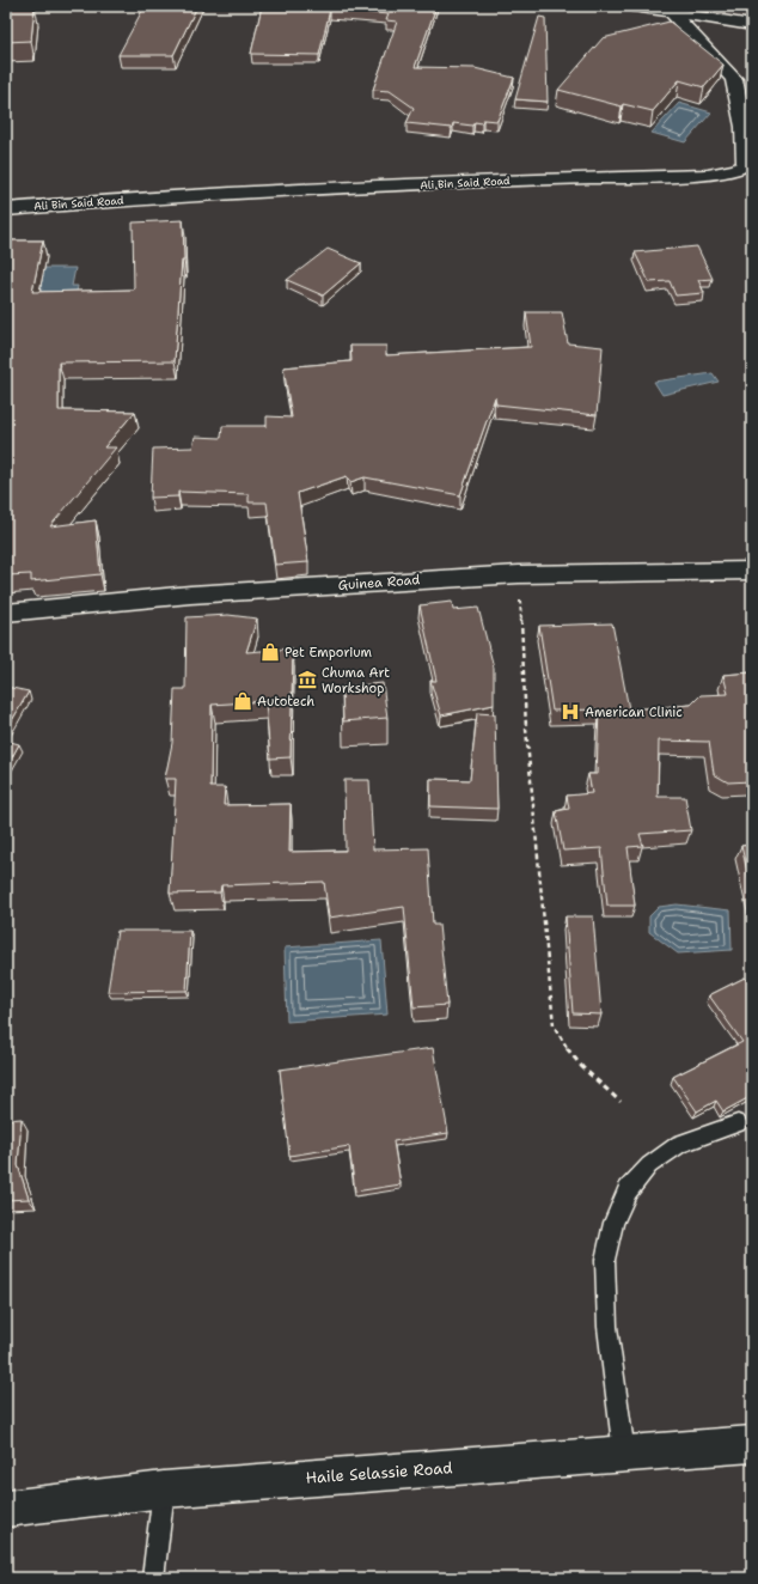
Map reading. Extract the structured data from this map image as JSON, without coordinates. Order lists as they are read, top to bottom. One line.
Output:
{"streets":{"street":["Ali Bin Said Road","Guinea Road","Haile Selassie Road"]},"places":{"shop":["Pet Emporium","Autotech"],"museum":["Chuma Art Workshop"],"hospital":["American Clinic"]}}
